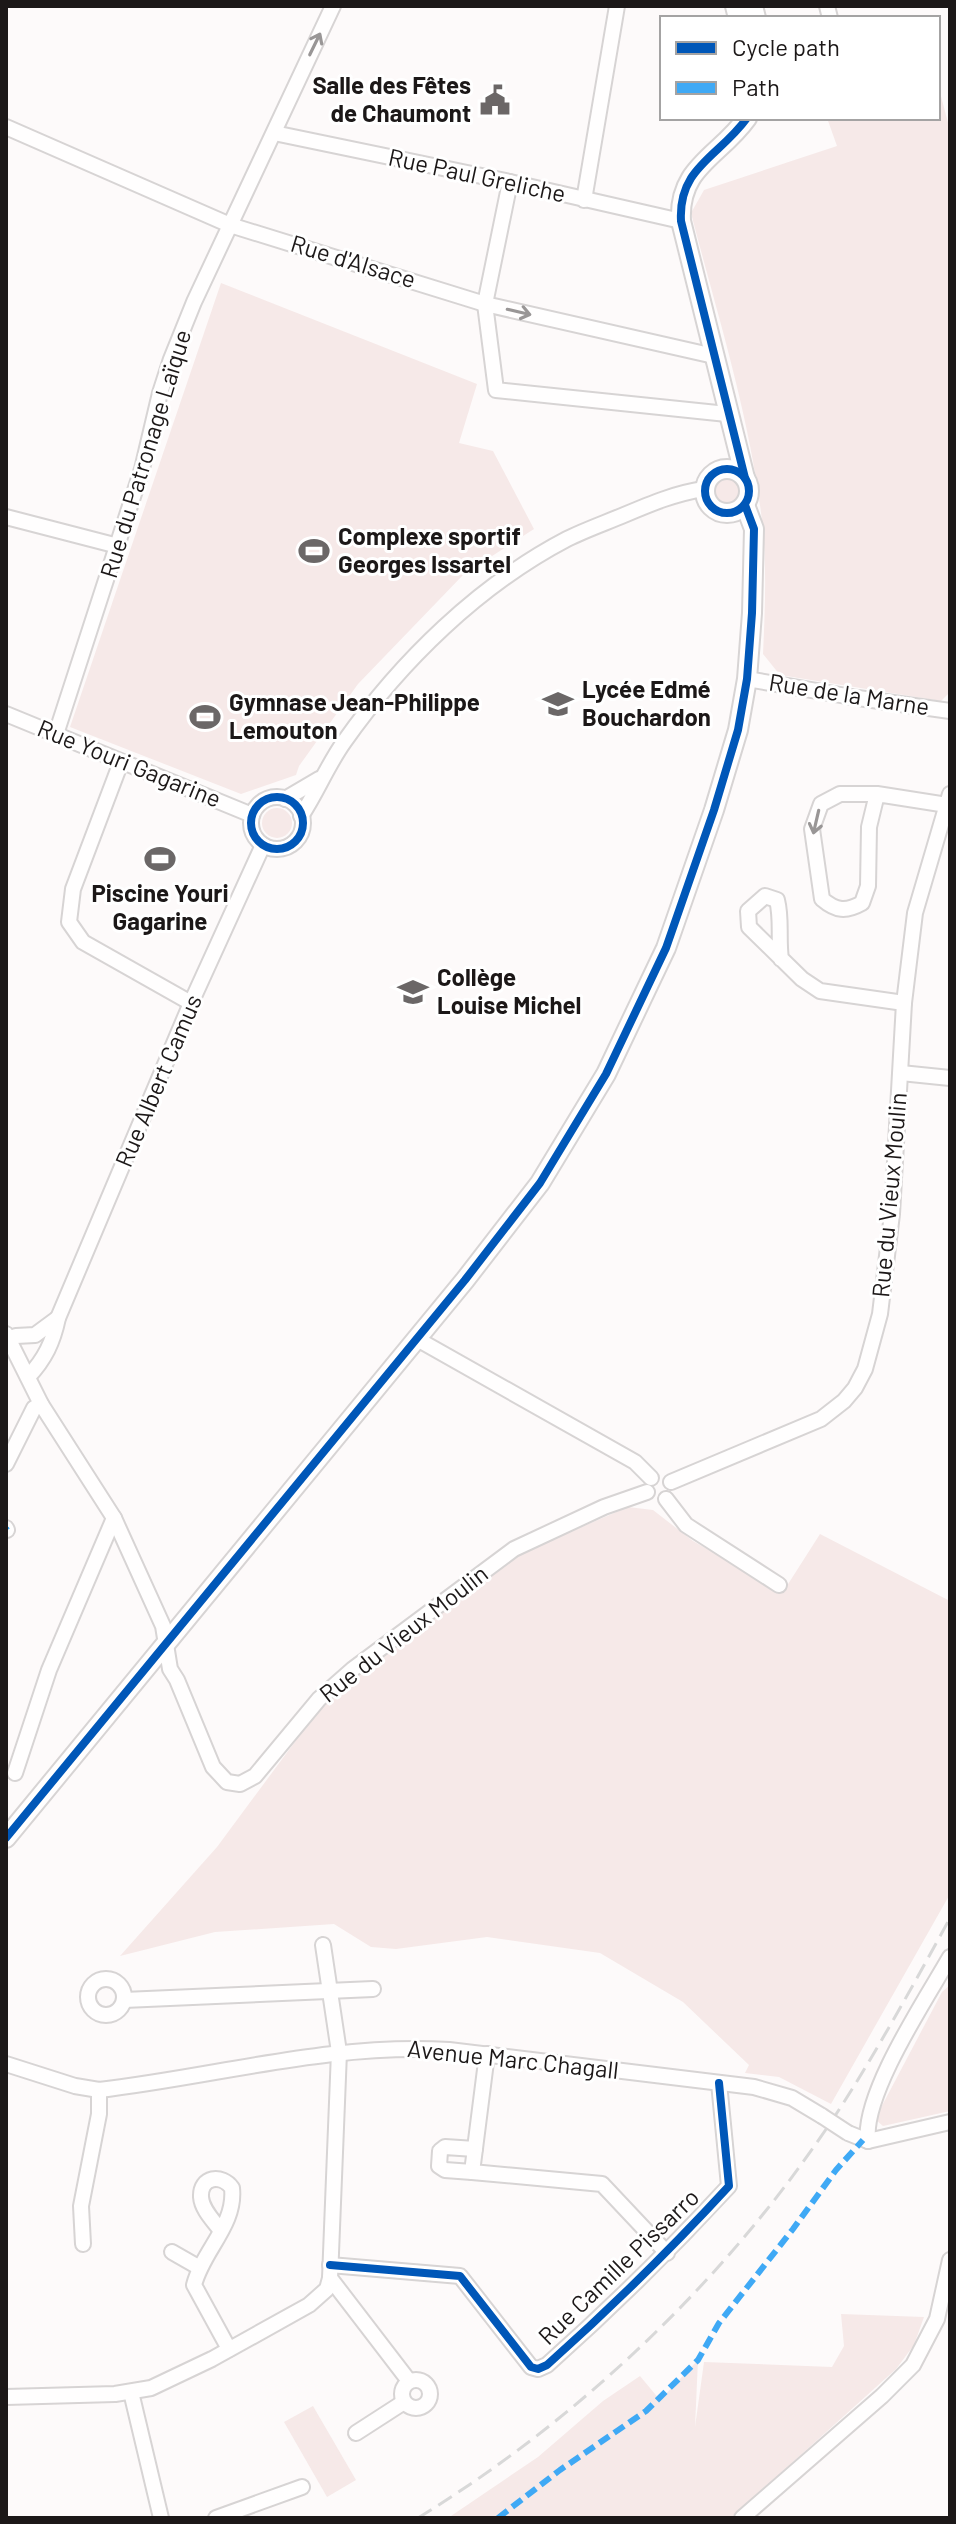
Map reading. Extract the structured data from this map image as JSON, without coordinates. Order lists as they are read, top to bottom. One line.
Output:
{"streets":{"street":["Rue Paul Greliche","Rue d'Alsace","Rue du Patronage Laïque","Rue de la Marne","Rue Youri Gagarine","Rue Albert Camus","Rue du Vieux Moulin","Avenue Marc Chagall","Rue Camille Pissarro"]},"crossings":[["Rue Paul Greliche","Rue du Patronage Laïque"],["Rue d'Alsace","Rue du Patronage Laïque"],["Rue du Patronage Laïque","Rue Youri Gagarine"],["Rue Youri Gagarine","Rue Albert Camus"],["Avenue Marc Chagall","Rue Camille Pissarro"]],"places":{"public building":["Salle des Fêtes de Chaumont"],"sports":["Complexe sportif Georges Issartel","Gymnase Jean-Philippe Lemouton","Piscine Youri Gagarine"],"school or university":["Lycée Edmé Bouchardon","Collège Louise Michel"]},"legend":["Cycle path","Path"]}
